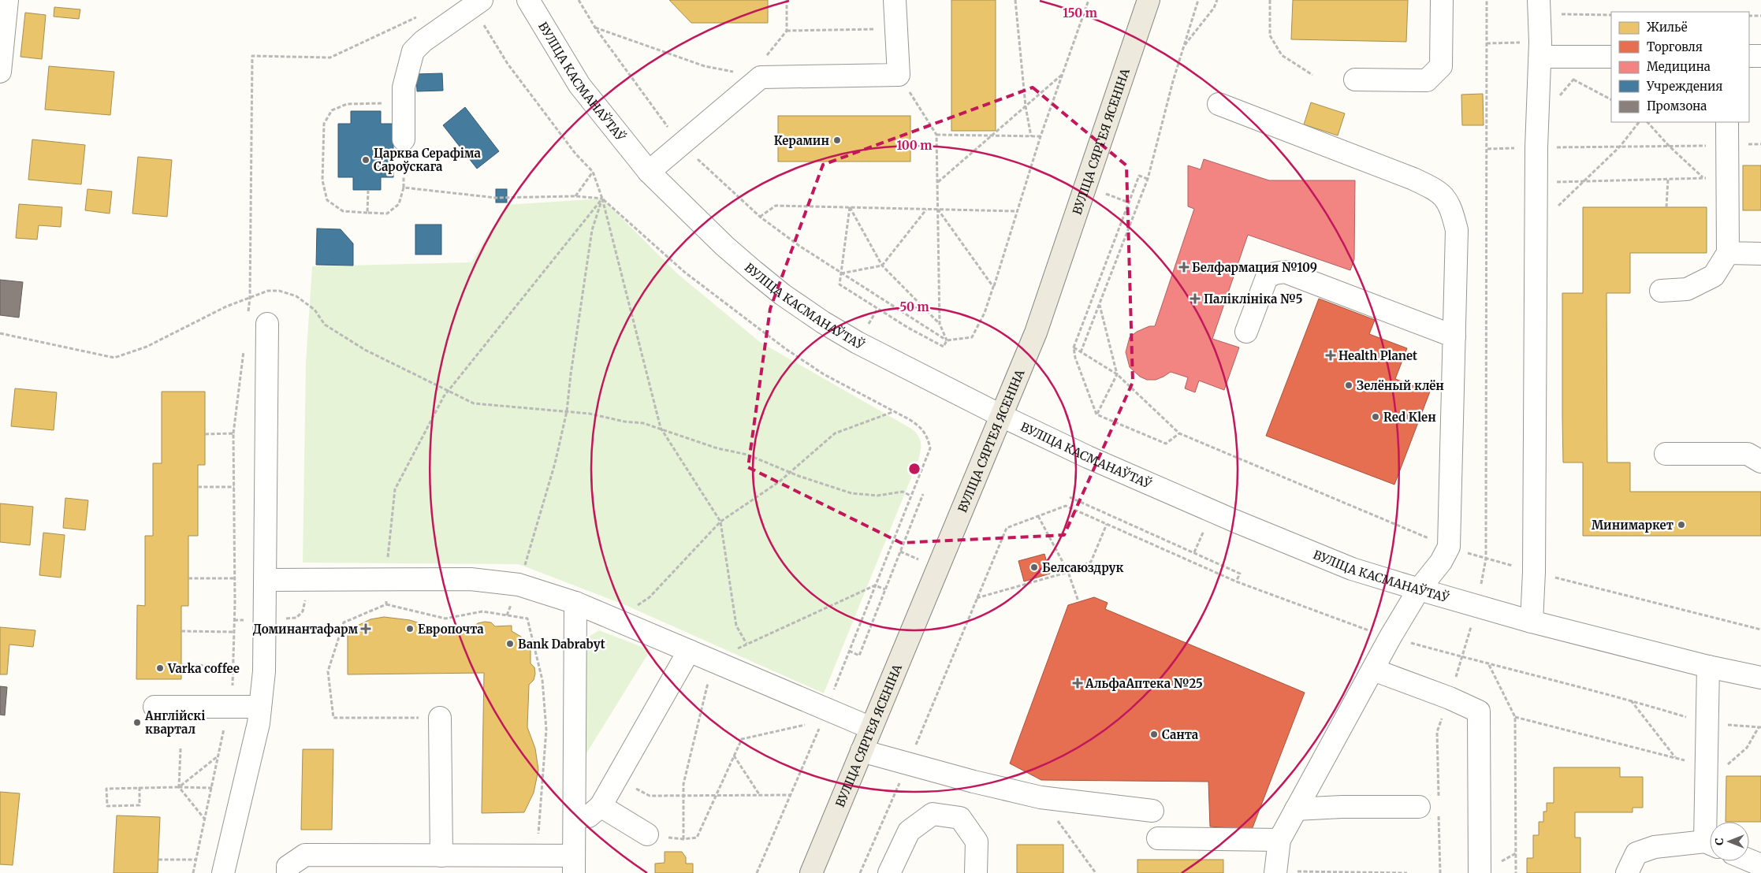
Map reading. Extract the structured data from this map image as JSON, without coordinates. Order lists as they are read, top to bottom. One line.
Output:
{"streets":{"main road":["ВУЛІЦА СЯРГЕЯ ЯСЕНІНА"],"street":["ВУЛІЦА КАСМАНАЎТАЎ"]},"crossings":[["ВУЛІЦА КАСМАНАЎТАЎ","ВУЛІЦА СЯРГЕЯ ЯСЕНІНА"]],"places":{"other":["Керамин","Царква Серафіма Сароўскага","Зелёный клён","Red Kleн","Минимаркет","Белсаюздрук","Европочта","Bank Dabrabyt","Varka coffee","Англійскі квартал","Санта"],"health":["Белфармация №109","Паліклініка №5","Health Planet","Доминантафарм","АльфаАптека №25"]},"legend":["Жильё","Торговля","Медицина","Учреждения","Промзона"],"north":"left","rings":["150 m","100 m","50 m"]}
